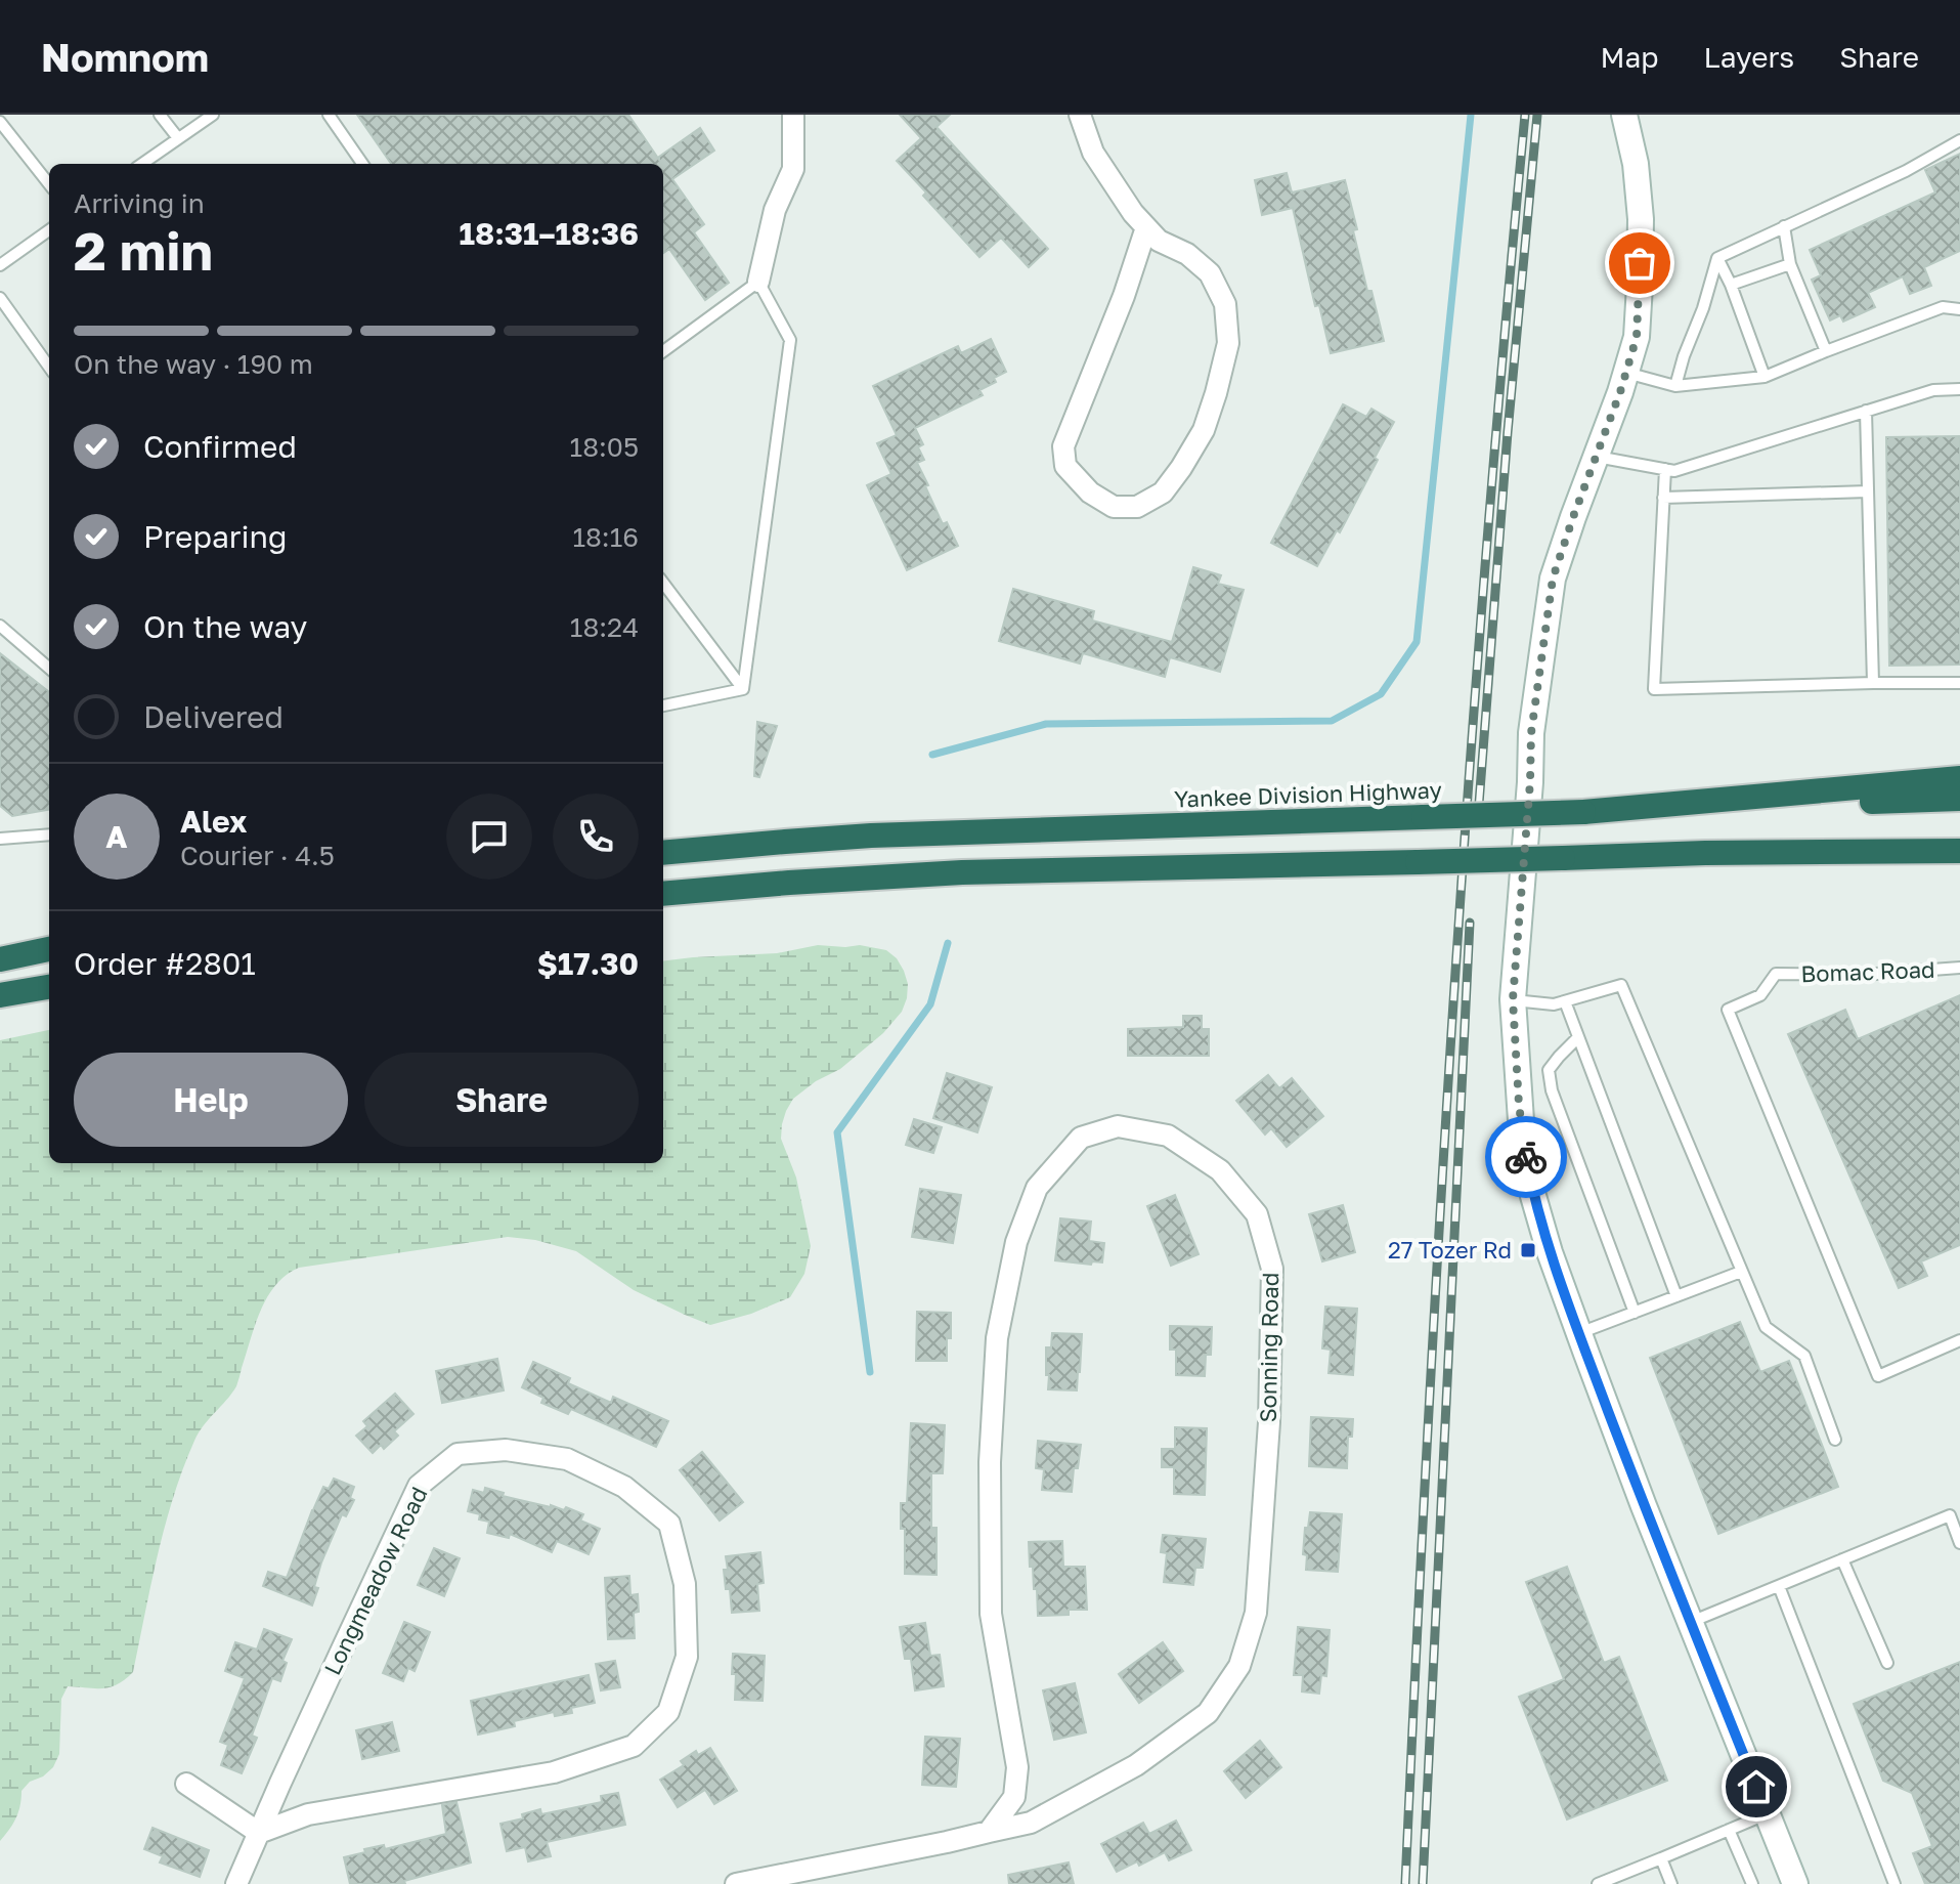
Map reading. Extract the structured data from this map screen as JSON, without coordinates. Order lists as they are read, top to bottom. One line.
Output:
{"streets":{"highway":["Yankee Division Highway"],"street":["Sonning Road","Longmeadow Road"],"lane":["Bomac Road"]},"places":{"transit":["27 Tozer Rd"]},"page":{"header":"Nomnom","nav":["Map","Layers","Share"],"heading":["2 min","Arriving in","18:31–18:36"],"panel":["Alex","Courier · 4.5","Order #2801","$17.30"],"bar":"On the way · 190 m","list":[["Confirmed","18:05"],["Preparing","18:16"],["On the way","18:24"],"Delivered"],"round":"A","buttons":["Help","Share"]}}
